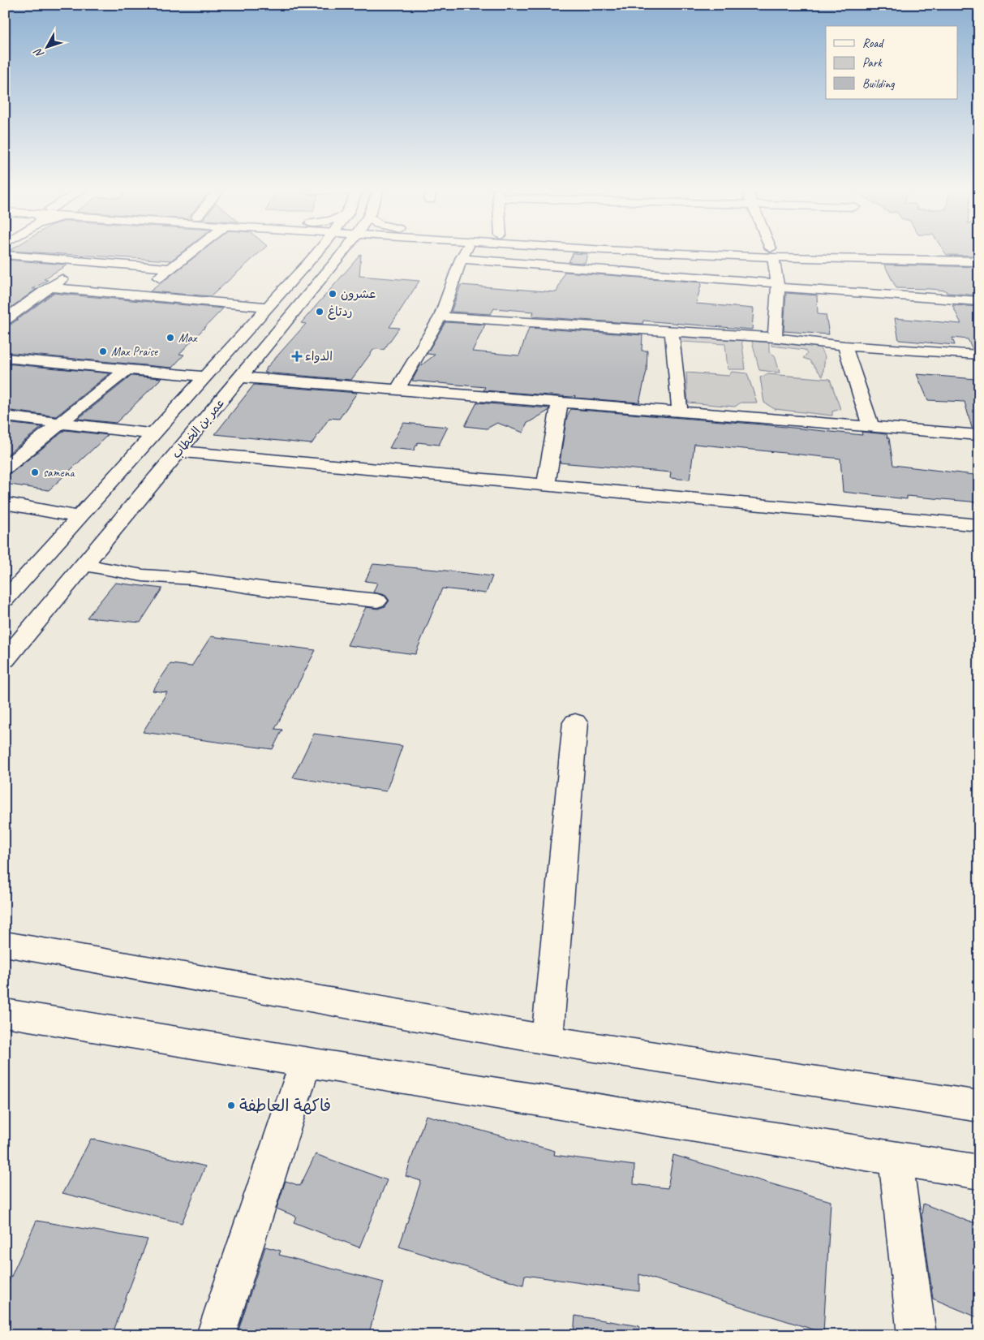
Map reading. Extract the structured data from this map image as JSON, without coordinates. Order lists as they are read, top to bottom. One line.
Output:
{"streets":{"street":["عمر بن الخطاب"]},"places":{"other":["عشرون","ردتاغ","Max","Max Praise","samena","فاكهة العاطفة"],"health":["الدواء"]},"legend":["Road","Park","Building"],"north":"bottom left"}
